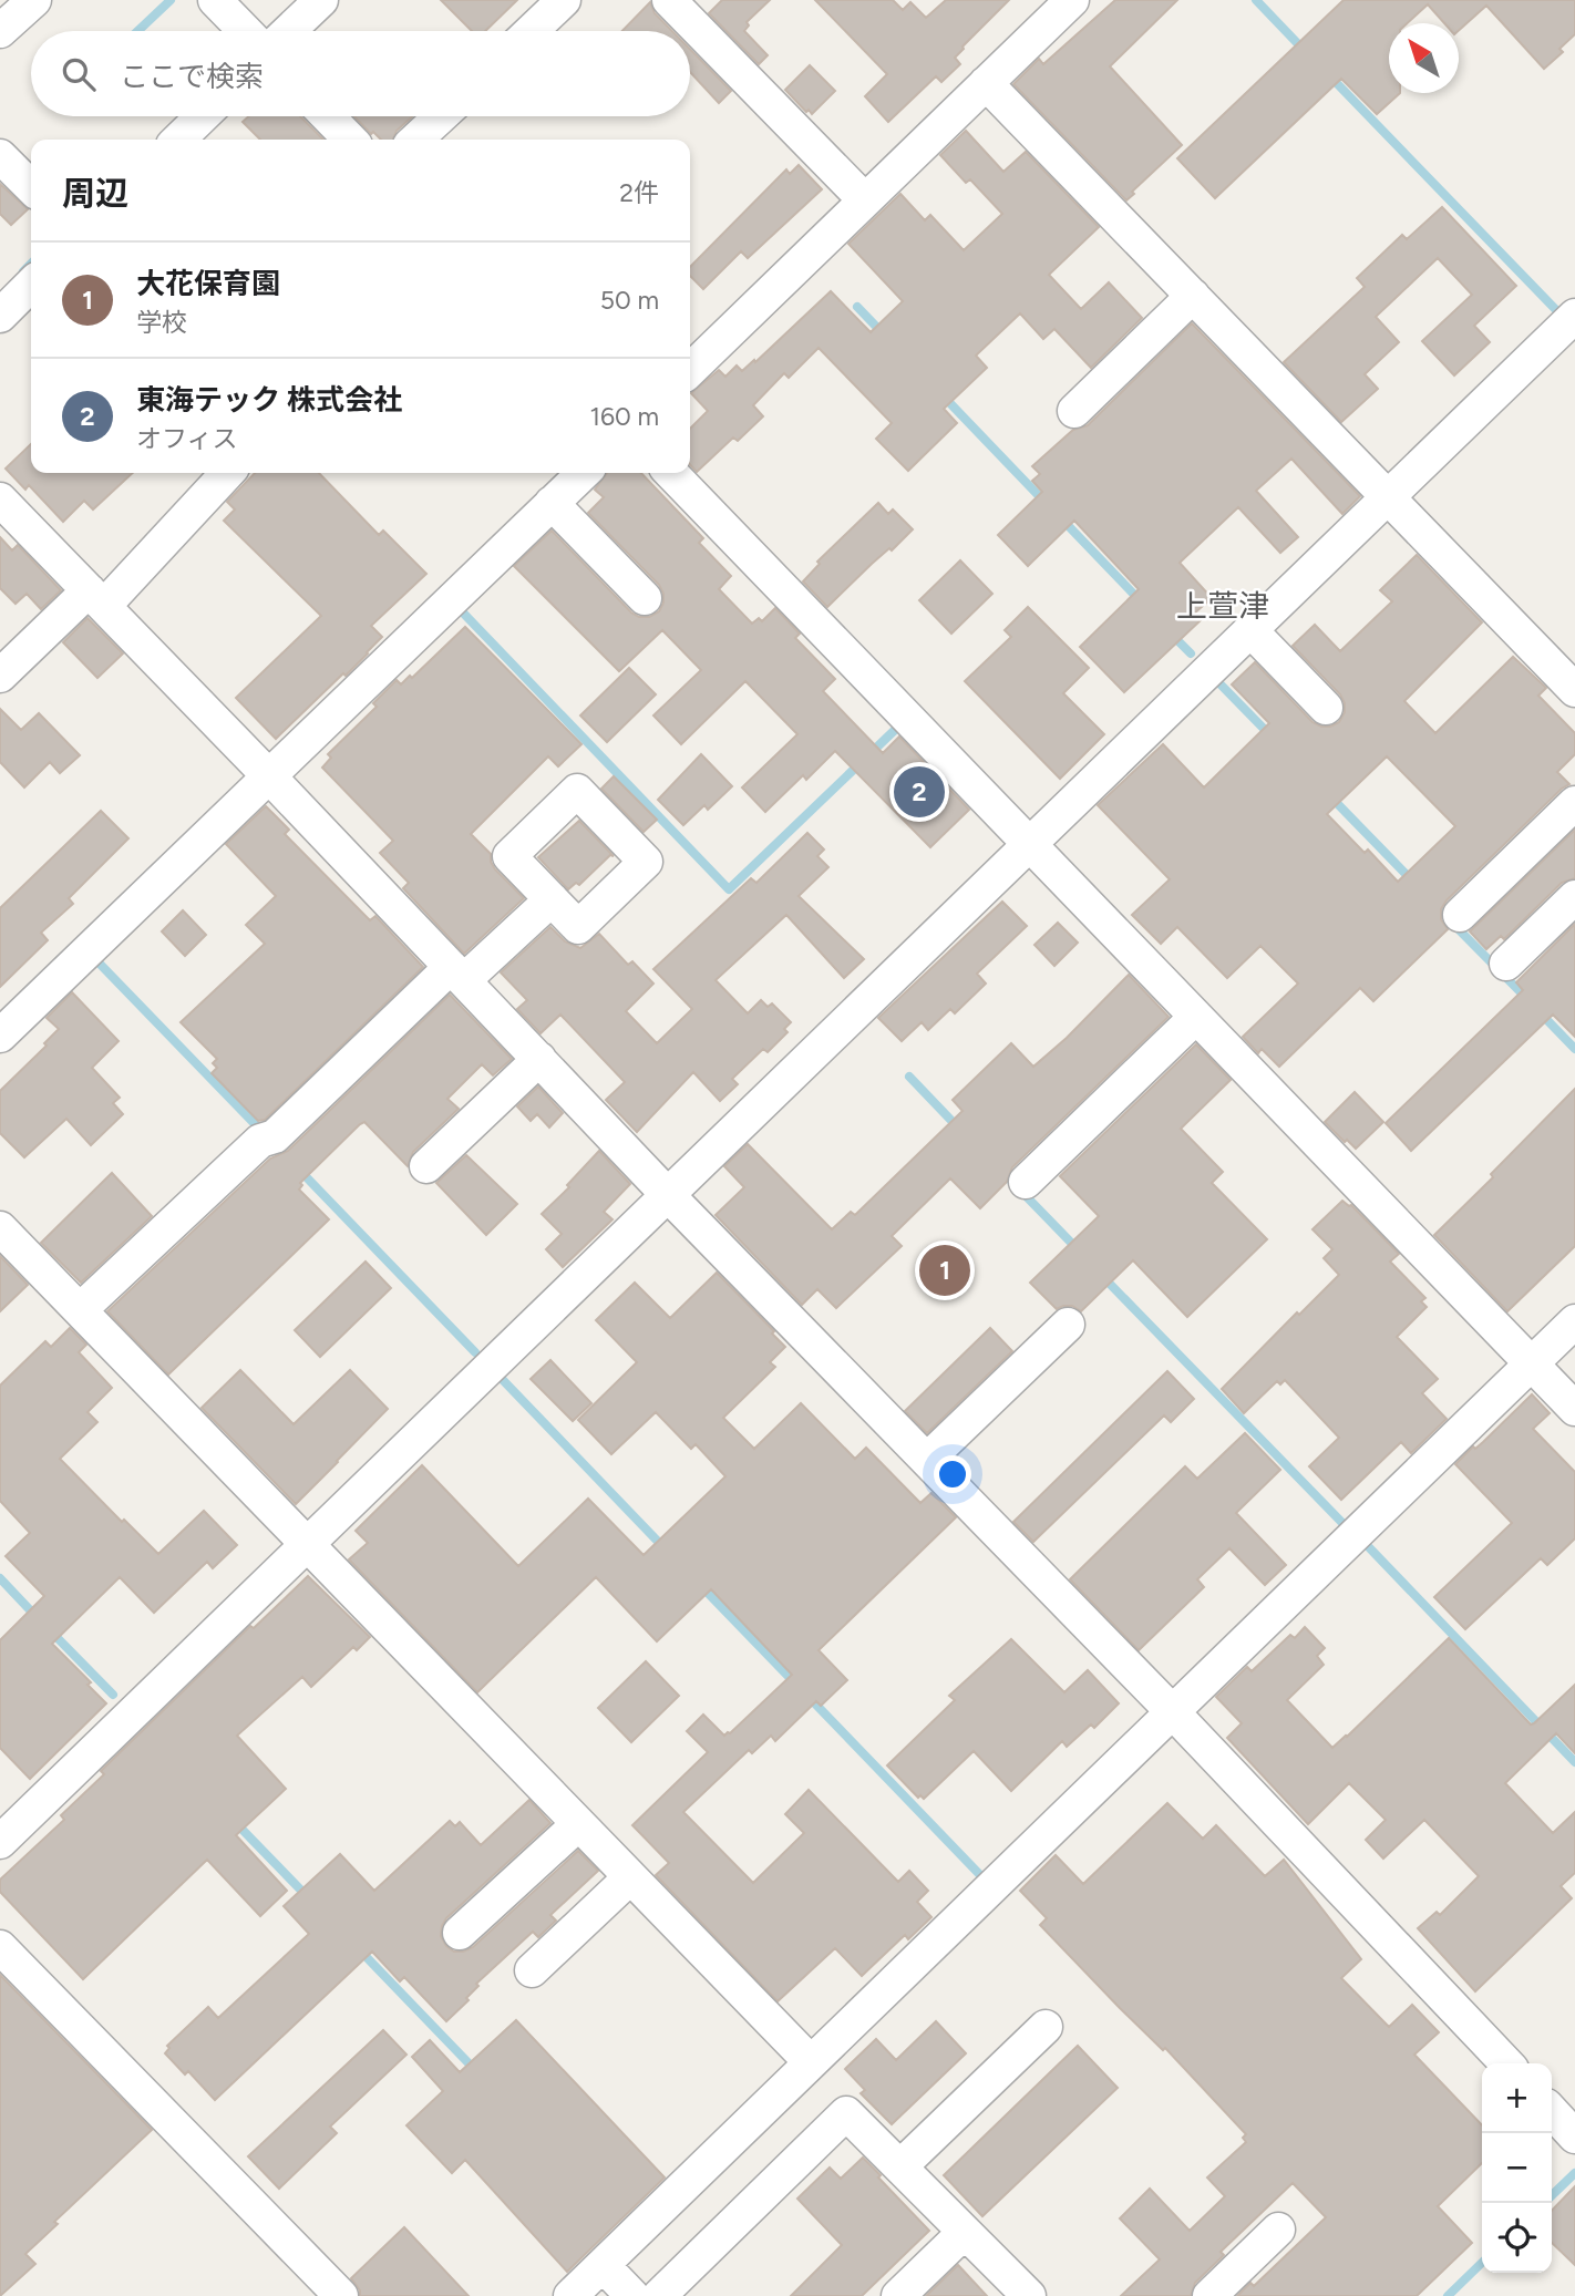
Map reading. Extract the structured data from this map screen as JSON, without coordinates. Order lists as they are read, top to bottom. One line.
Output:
{"districts":["上萱津"],"north":"top left","page":{"search":"ここで検索","heading":["周辺","2件"],"list":[{"mark":"1","name":"大花保育園","note":"学校","value":"50 m"},{"mark":"2","name":"東海テック 株式会社","note":"オフィス","value":"160 m"}],"pins":["2","1"],"map_buttons":["+","−"]}}
